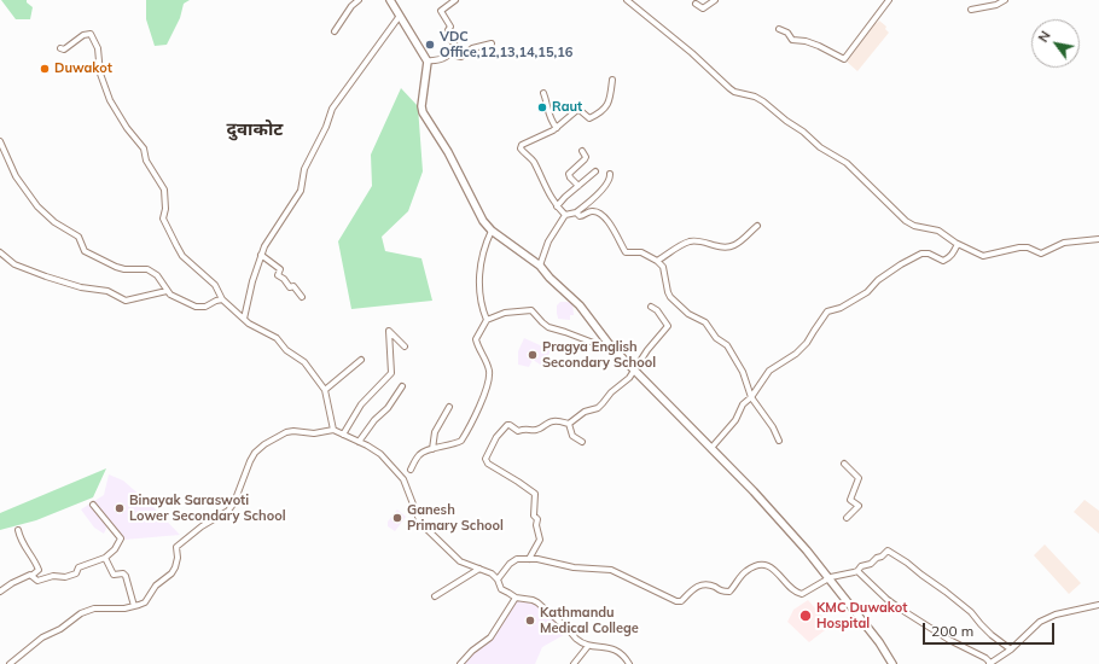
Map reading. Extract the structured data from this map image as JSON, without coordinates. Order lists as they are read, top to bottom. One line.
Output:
{"districts":["दुवाकोट"],"places":["VDC Office,12,13,14,15,16","Duwakot","Raut","Pragya English Secondary School","Binayak Saraswoti Lower Secondary School","Ganesh Primary School","KMC Duwakot Hospital","Kathmandu Medical College"],"scale_bar":"200 m","north":"top left"}
